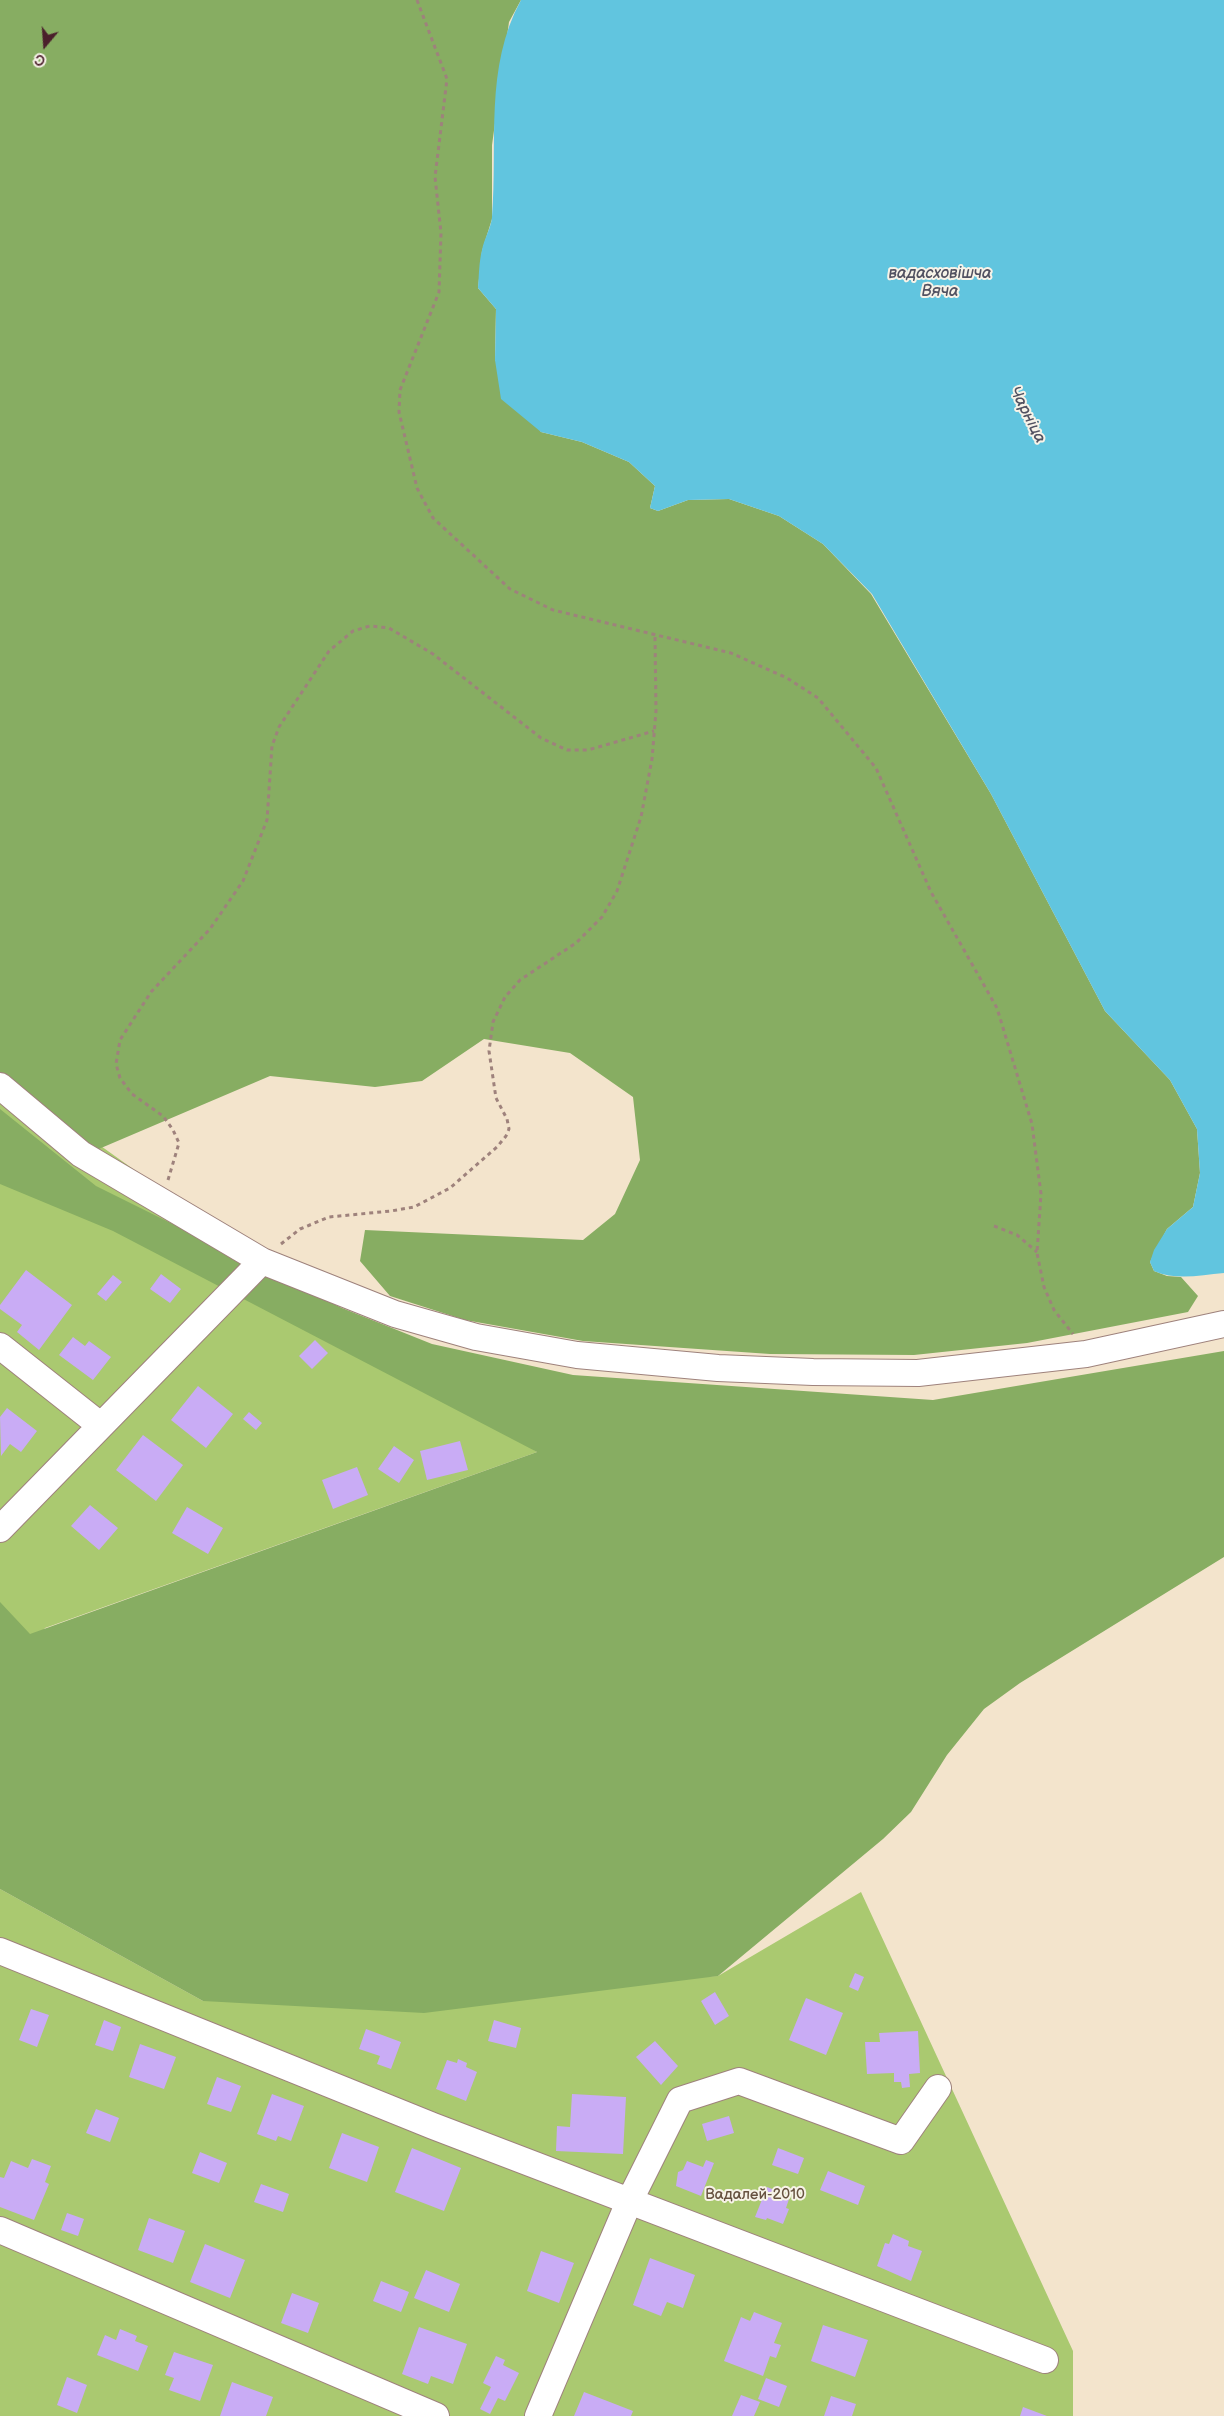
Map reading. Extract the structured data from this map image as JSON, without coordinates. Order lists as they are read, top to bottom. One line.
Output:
{"water":["вадасховішча Вяча","Чарніца"],"parks":["Вадалей-2010"],"north":"bottom"}
